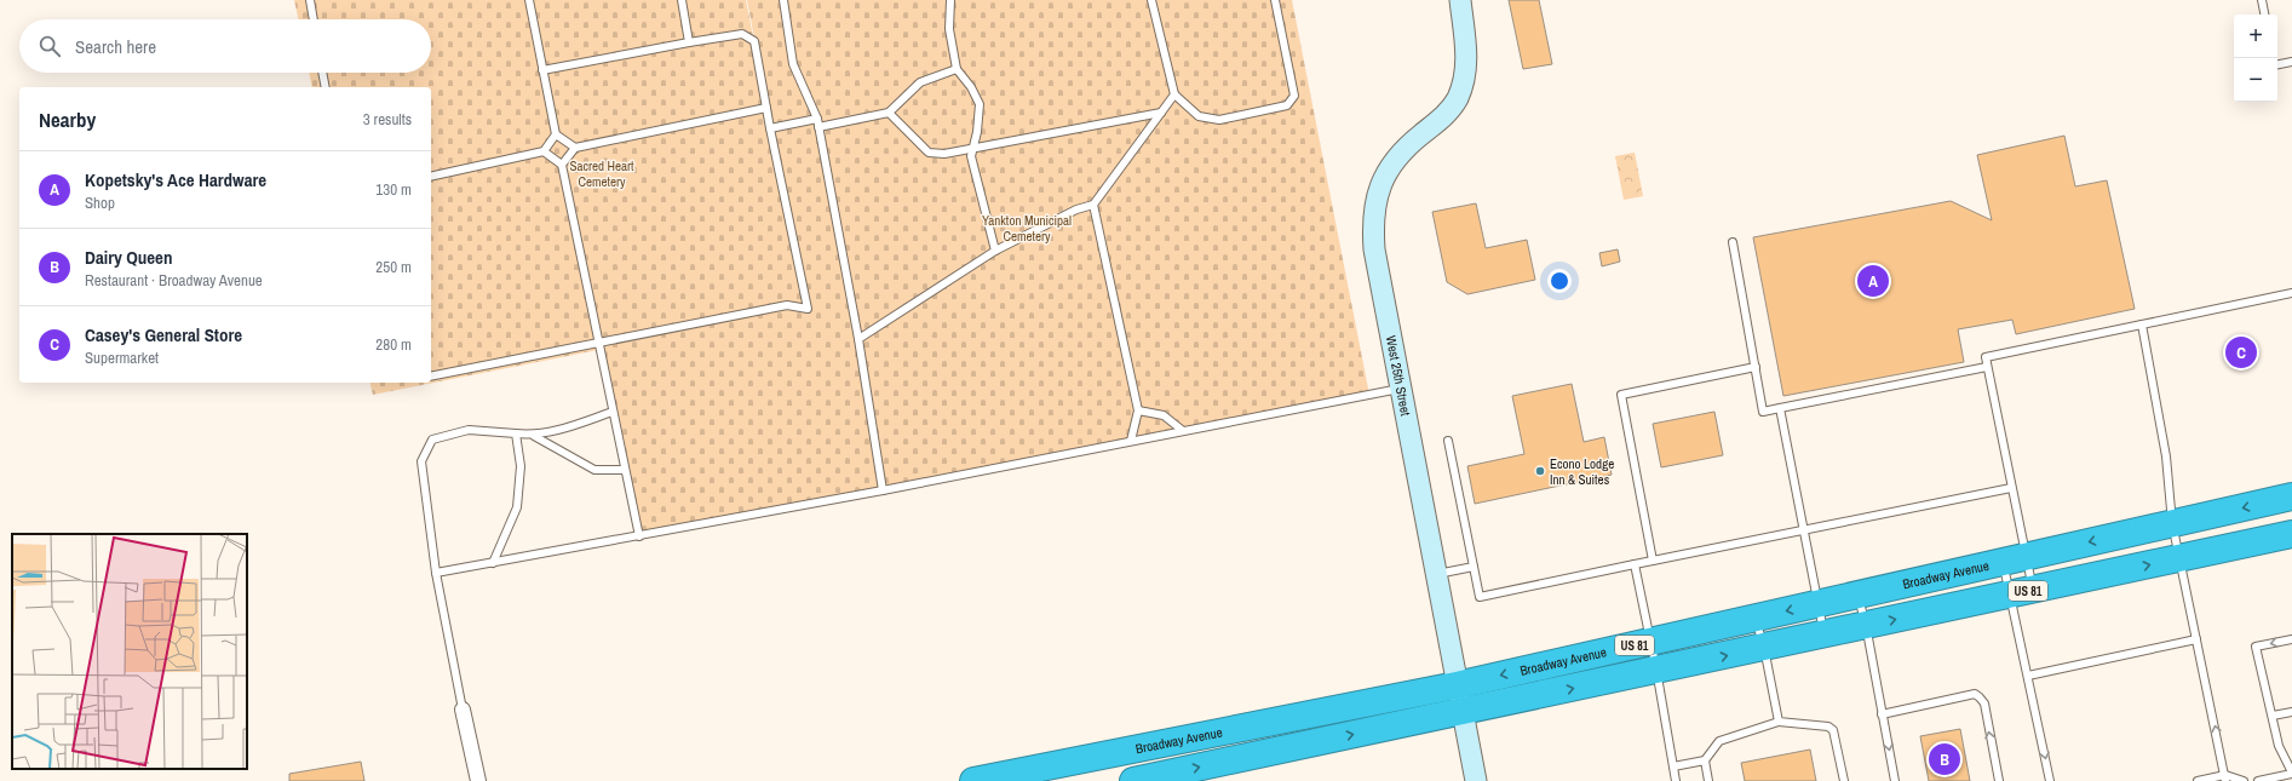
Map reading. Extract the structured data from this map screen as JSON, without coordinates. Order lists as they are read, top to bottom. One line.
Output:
{"streets":{"highway":["Broadway Avenue","US 81"],"street":["West 25th Street"]},"crossings":[["West 25th Street","Broadway Avenue"]],"parks":["Sacred Heart Cemetery","Yankton Municipal Cemetery"],"places":["Econo Lodge Inn & Suites"],"page":{"map_buttons":["+","−"],"search":"Search here","heading":["Nearby","3 results"],"list":[{"mark":"A","name":"Kopetsky's Ace Hardware","note":"Shop","value":"130 m"},{"mark":"B","name":"Dairy Queen","note":"Restaurant · Broadway Avenue","value":"250 m"},{"mark":"C","name":"Casey's General Store","note":"Supermarket","value":"280 m"}],"pins":["A","C","B"]}}
